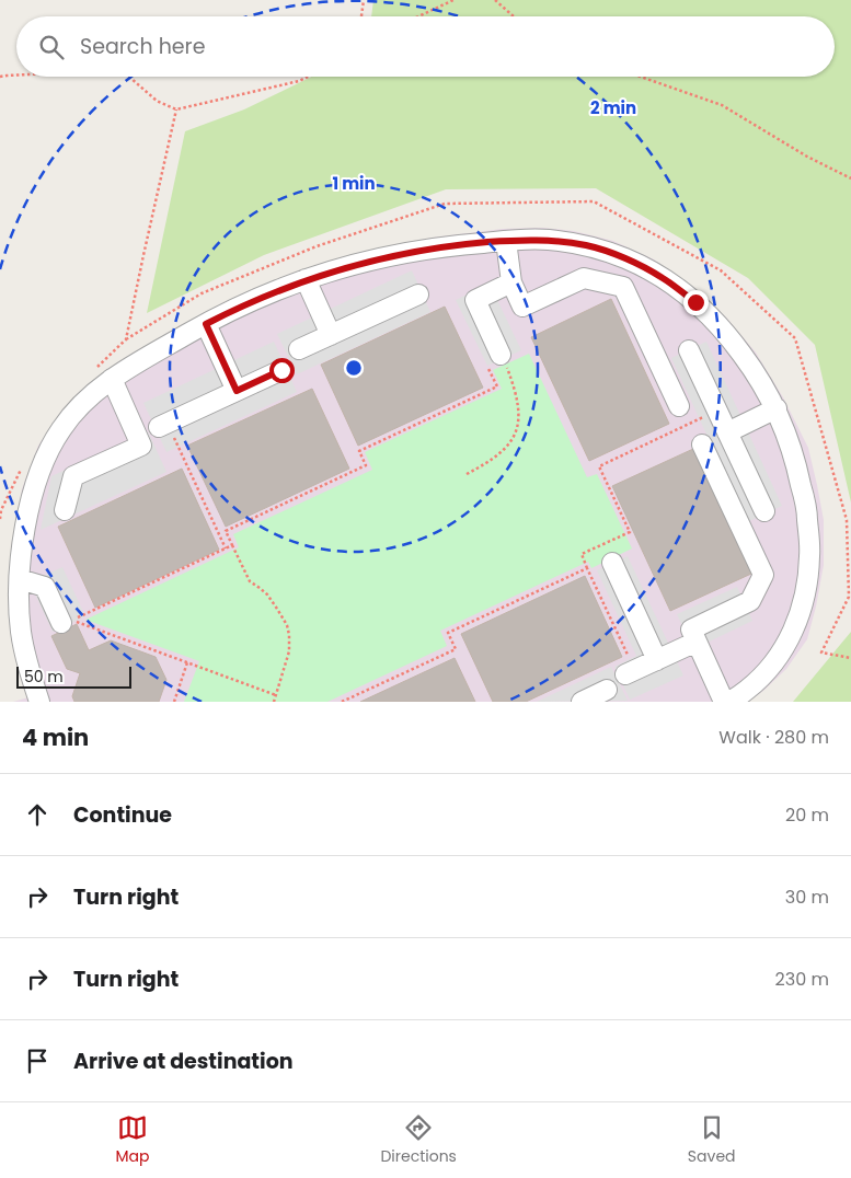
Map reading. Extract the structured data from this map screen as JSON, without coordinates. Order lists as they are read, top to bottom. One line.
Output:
{"scale_bar":"50 m","page":{"search":"Search here","scale":"50 m","heading":["4 min","Walk · 280 m"],"list":[["Continue","20 m"],["Turn right","30 m"],["Turn right","230 m"],"Arrive at destination"],"nav":["Map","Directions","Saved"]},"rings":["2 min","1 min"]}
